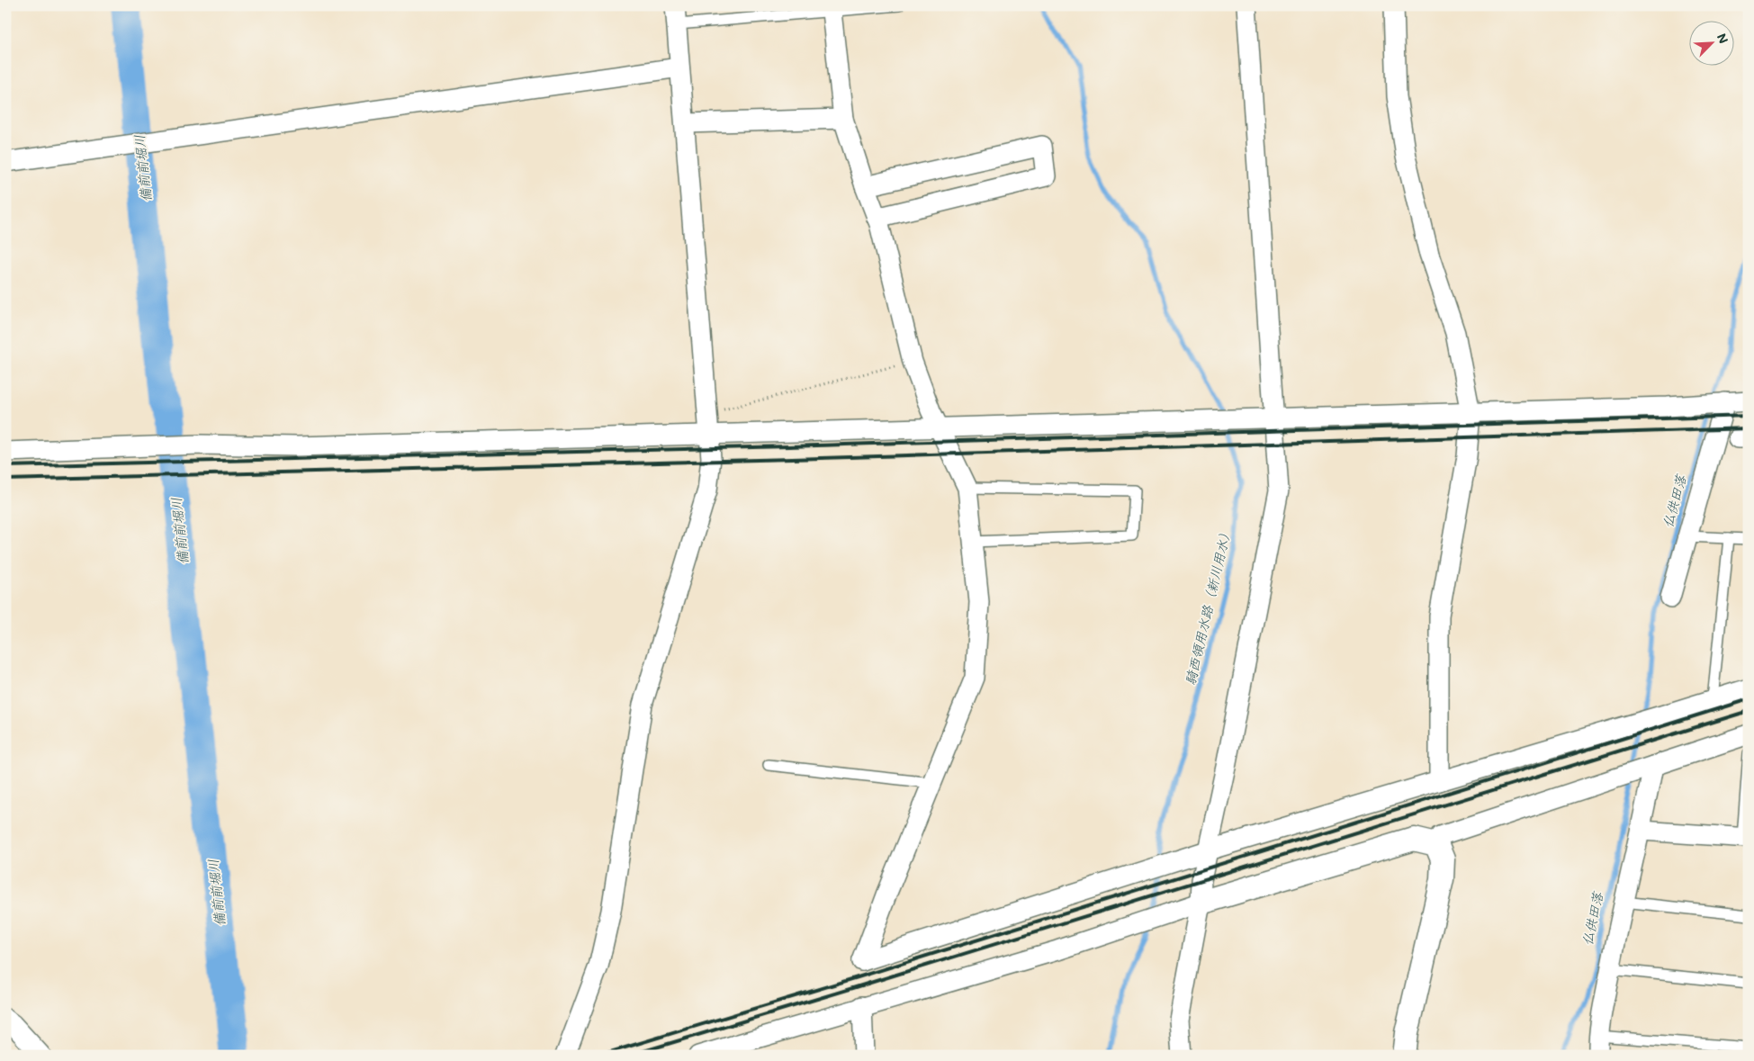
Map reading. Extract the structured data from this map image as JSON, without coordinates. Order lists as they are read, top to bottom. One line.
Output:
{"water":["備前前堀川","仏供田落","騎西領用水路（新川用水）"],"north":"top right"}
